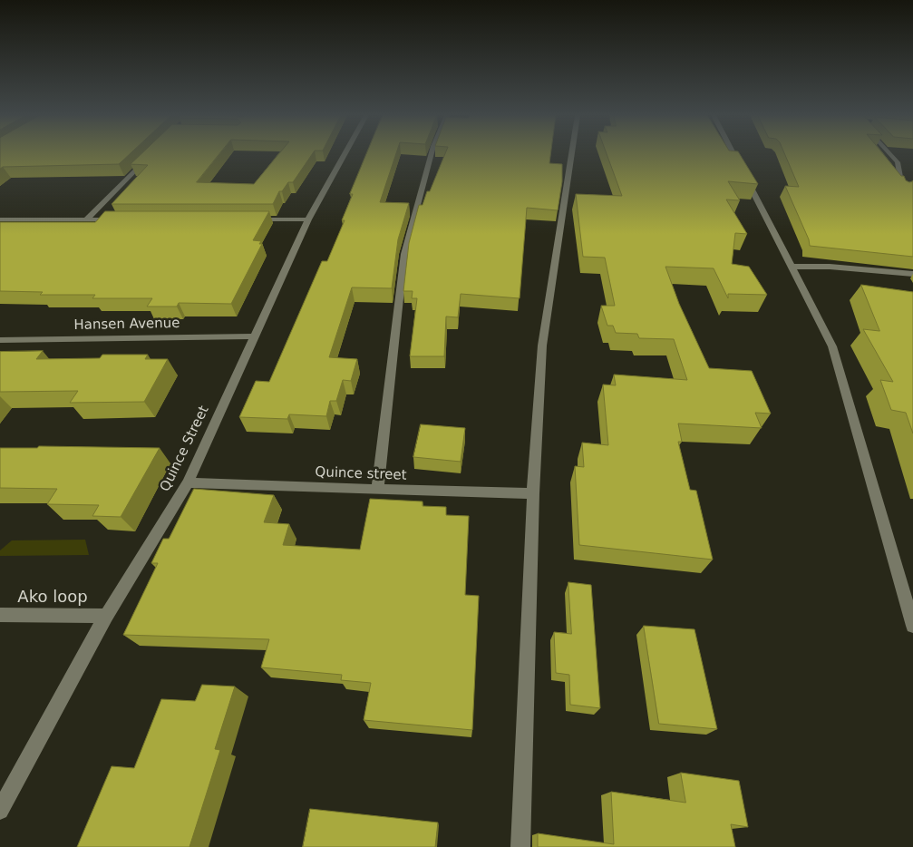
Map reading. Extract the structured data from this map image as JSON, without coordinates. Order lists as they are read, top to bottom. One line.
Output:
{"streets":{"street":["Hansen Avenue","Quince Street","Quince street","Ako loop"]},"crossings":[["Hansen Avenue","Quince Street"],["Quince Street","Quince street"],["Quince Street","Ako loop"]]}
